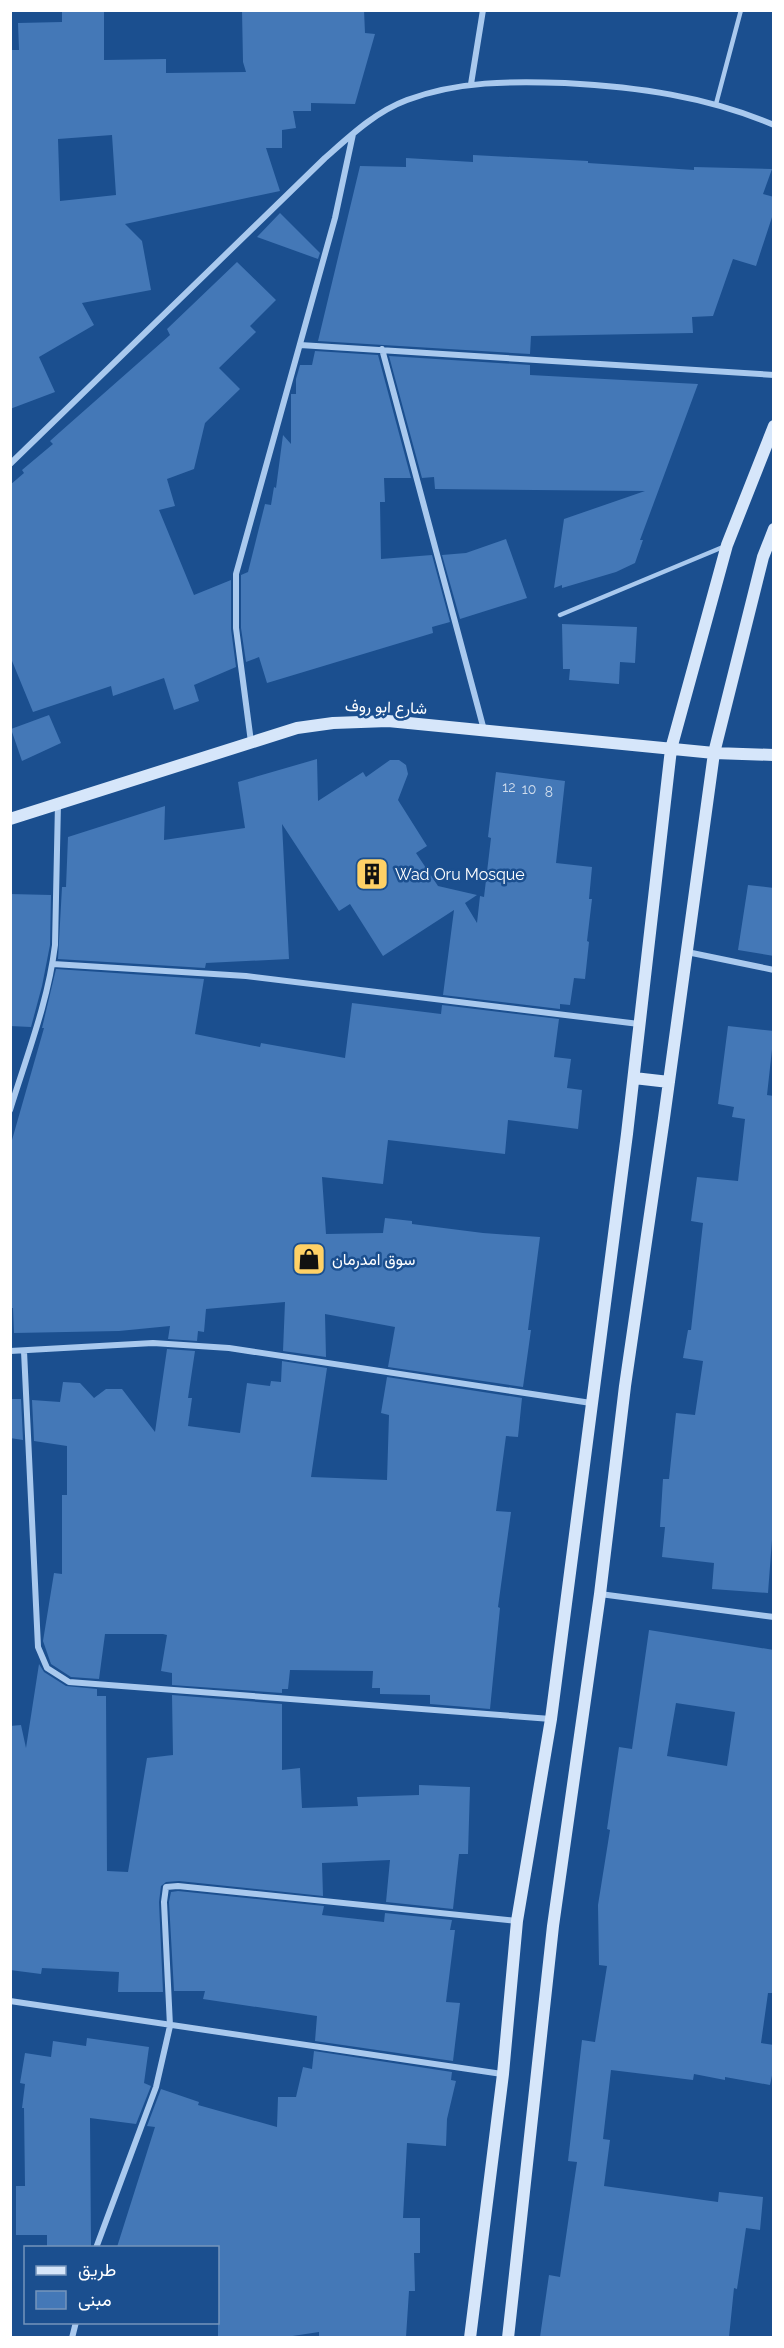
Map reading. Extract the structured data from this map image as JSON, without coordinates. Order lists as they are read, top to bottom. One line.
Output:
{"streets":{"main road":["شارع ابو روف"]},"places":{"building":["Wad Oru Mosque"],"shop":["سوق امدرمان"]},"house_numbers":["12","10","8"],"legend":["طريق","مبنى"]}
